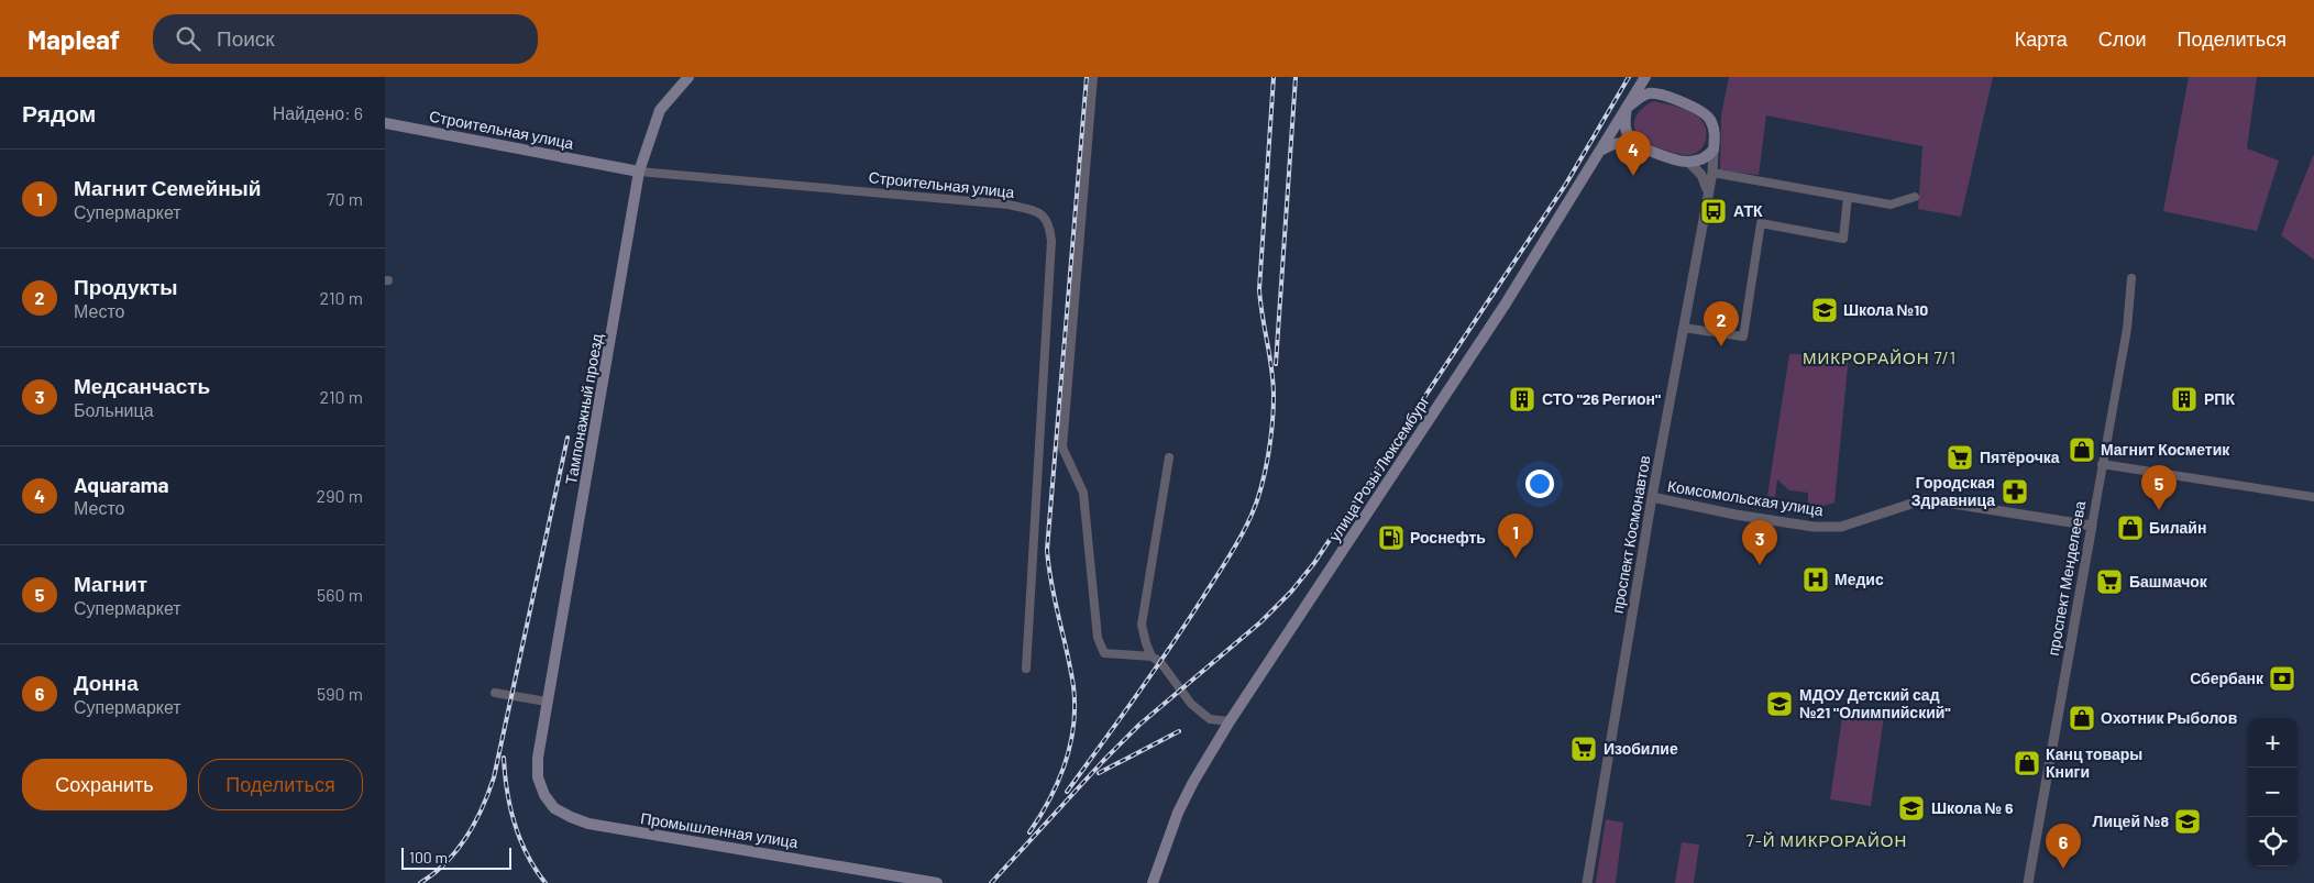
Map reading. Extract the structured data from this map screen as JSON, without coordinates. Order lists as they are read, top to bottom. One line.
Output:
{"streets":{"main road":["Строительная улица","Тампонажный проезд","улица Розы Люксембург","Промышленная улица"],"street":["Комсомольская улица","проспект Космонавтов","проспект Менделеева"]},"crossings":[["Строительная улица","Тампонажный проезд"],["Тампонажный проезд","Промышленная улица"],["улица Розы Люксембург","проспект Космонавтов"],["Комсомольская улица","проспект Космонавтов"],["Комсомольская улица","проспект Менделеева"]],"districts":["МИКРОРАЙОН 7/1","7-Й МИКРОРАЙОН"],"places":{"bus stop":["АТК"],"school or university":["Школа №10","МДОУ Детский сад №21 \"Олимпийский\"","Школа № 6","Лицей №8"],"building":["СТО \"26 Регион\"","РПК"],"shop":["Магнит Косметик","Билайн","Охотник Рыболов","Канц товары Книги"],"supermarket":["Пятёрочка","Башмачок","Изобилие"],"pharmacy":["Городская Здравница"],"fuel station":["Роснефть"],"hospital":["Медис"],"bank":["Сбербанк"]},"scale_bar":"100 m","page":{"header":"Mapleaf","search":"Поиск","nav":["Карта","Слои","Поделиться"],"heading":["Рядом","Найдено: 6"],"pins":["4","2","5","1","3","6"],"list":[{"mark":"1","name":"Магнит Семейный","note":"Супермаркет","value":"70 m"},{"mark":"2","name":"Продукты","note":"Место","value":"210 m"},{"mark":"3","name":"Медсанчасть","note":"Больница","value":"210 m"},{"mark":"4","name":"Aquarama","note":"Место","value":"290 m"},{"mark":"5","name":"Магнит","note":"Супермаркет","value":"560 m"},{"mark":"6","name":"Донна","note":"Супермаркет","value":"590 m"}],"map_buttons":["+","−"],"buttons":["Сохранить","Поделиться"],"scale":"100 m"}}
